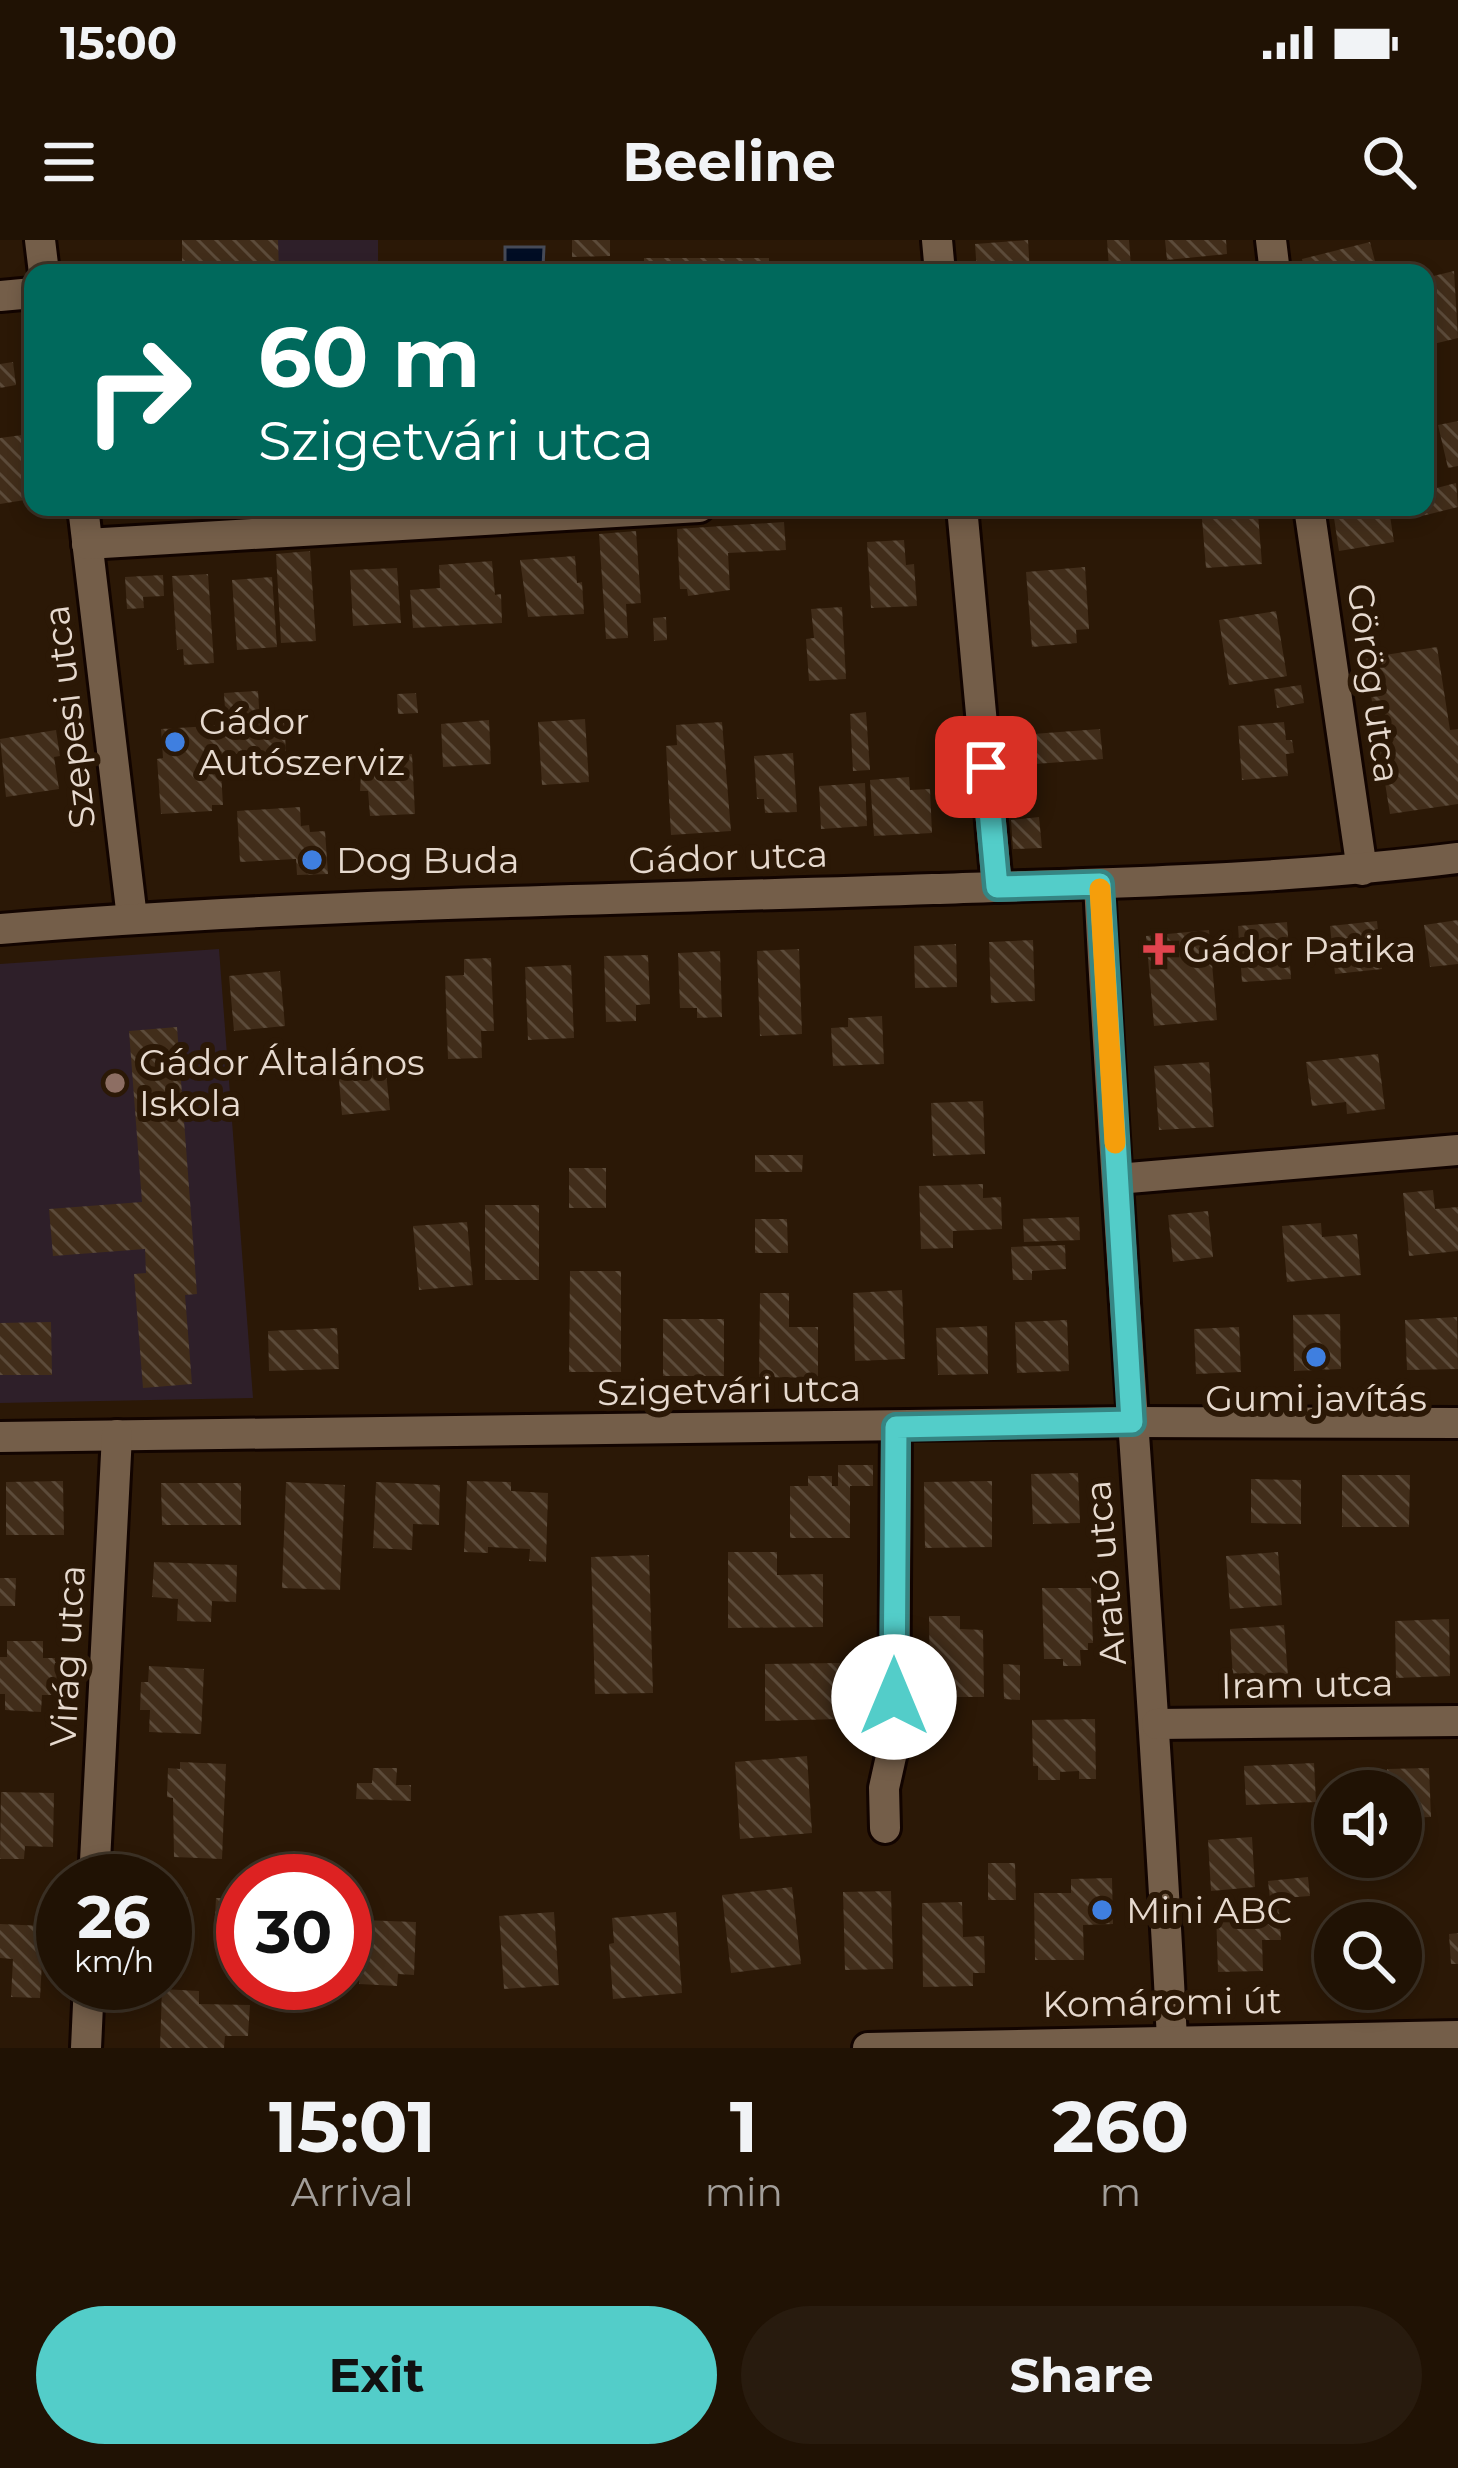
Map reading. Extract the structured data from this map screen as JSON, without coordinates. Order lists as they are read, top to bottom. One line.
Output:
{"streets":{"street":["Görög utca","Szepesi utca","Gádor utca","Szigetvári utca","Arató utca","Virág utca","Iram utca","Komáromi út"]},"crossings":[["Görög utca","Gádor utca"],["Szepesi utca","Gádor utca"],["Gádor utca","Arató utca"],["Szigetvári utca","Arató utca"],["Szigetvári utca","Virág utca"],["Arató utca","Iram utca"],["Arató utca","Komáromi út"]],"places":{"other":["Gádor Autószerviz","Dog Buda","Gádor Általános Iskola","Gumi javítás","Mini ABC"],"health":["Gádor Patika"]},"page":{"status":"15:00","header":"Beeline","turn":["60 m","Szigetvári utca"],"speed":"26 km/h","limit":"30","eta":["15:01","Arrival","1","min","260","m"],"buttons":["Exit","Share"]}}
